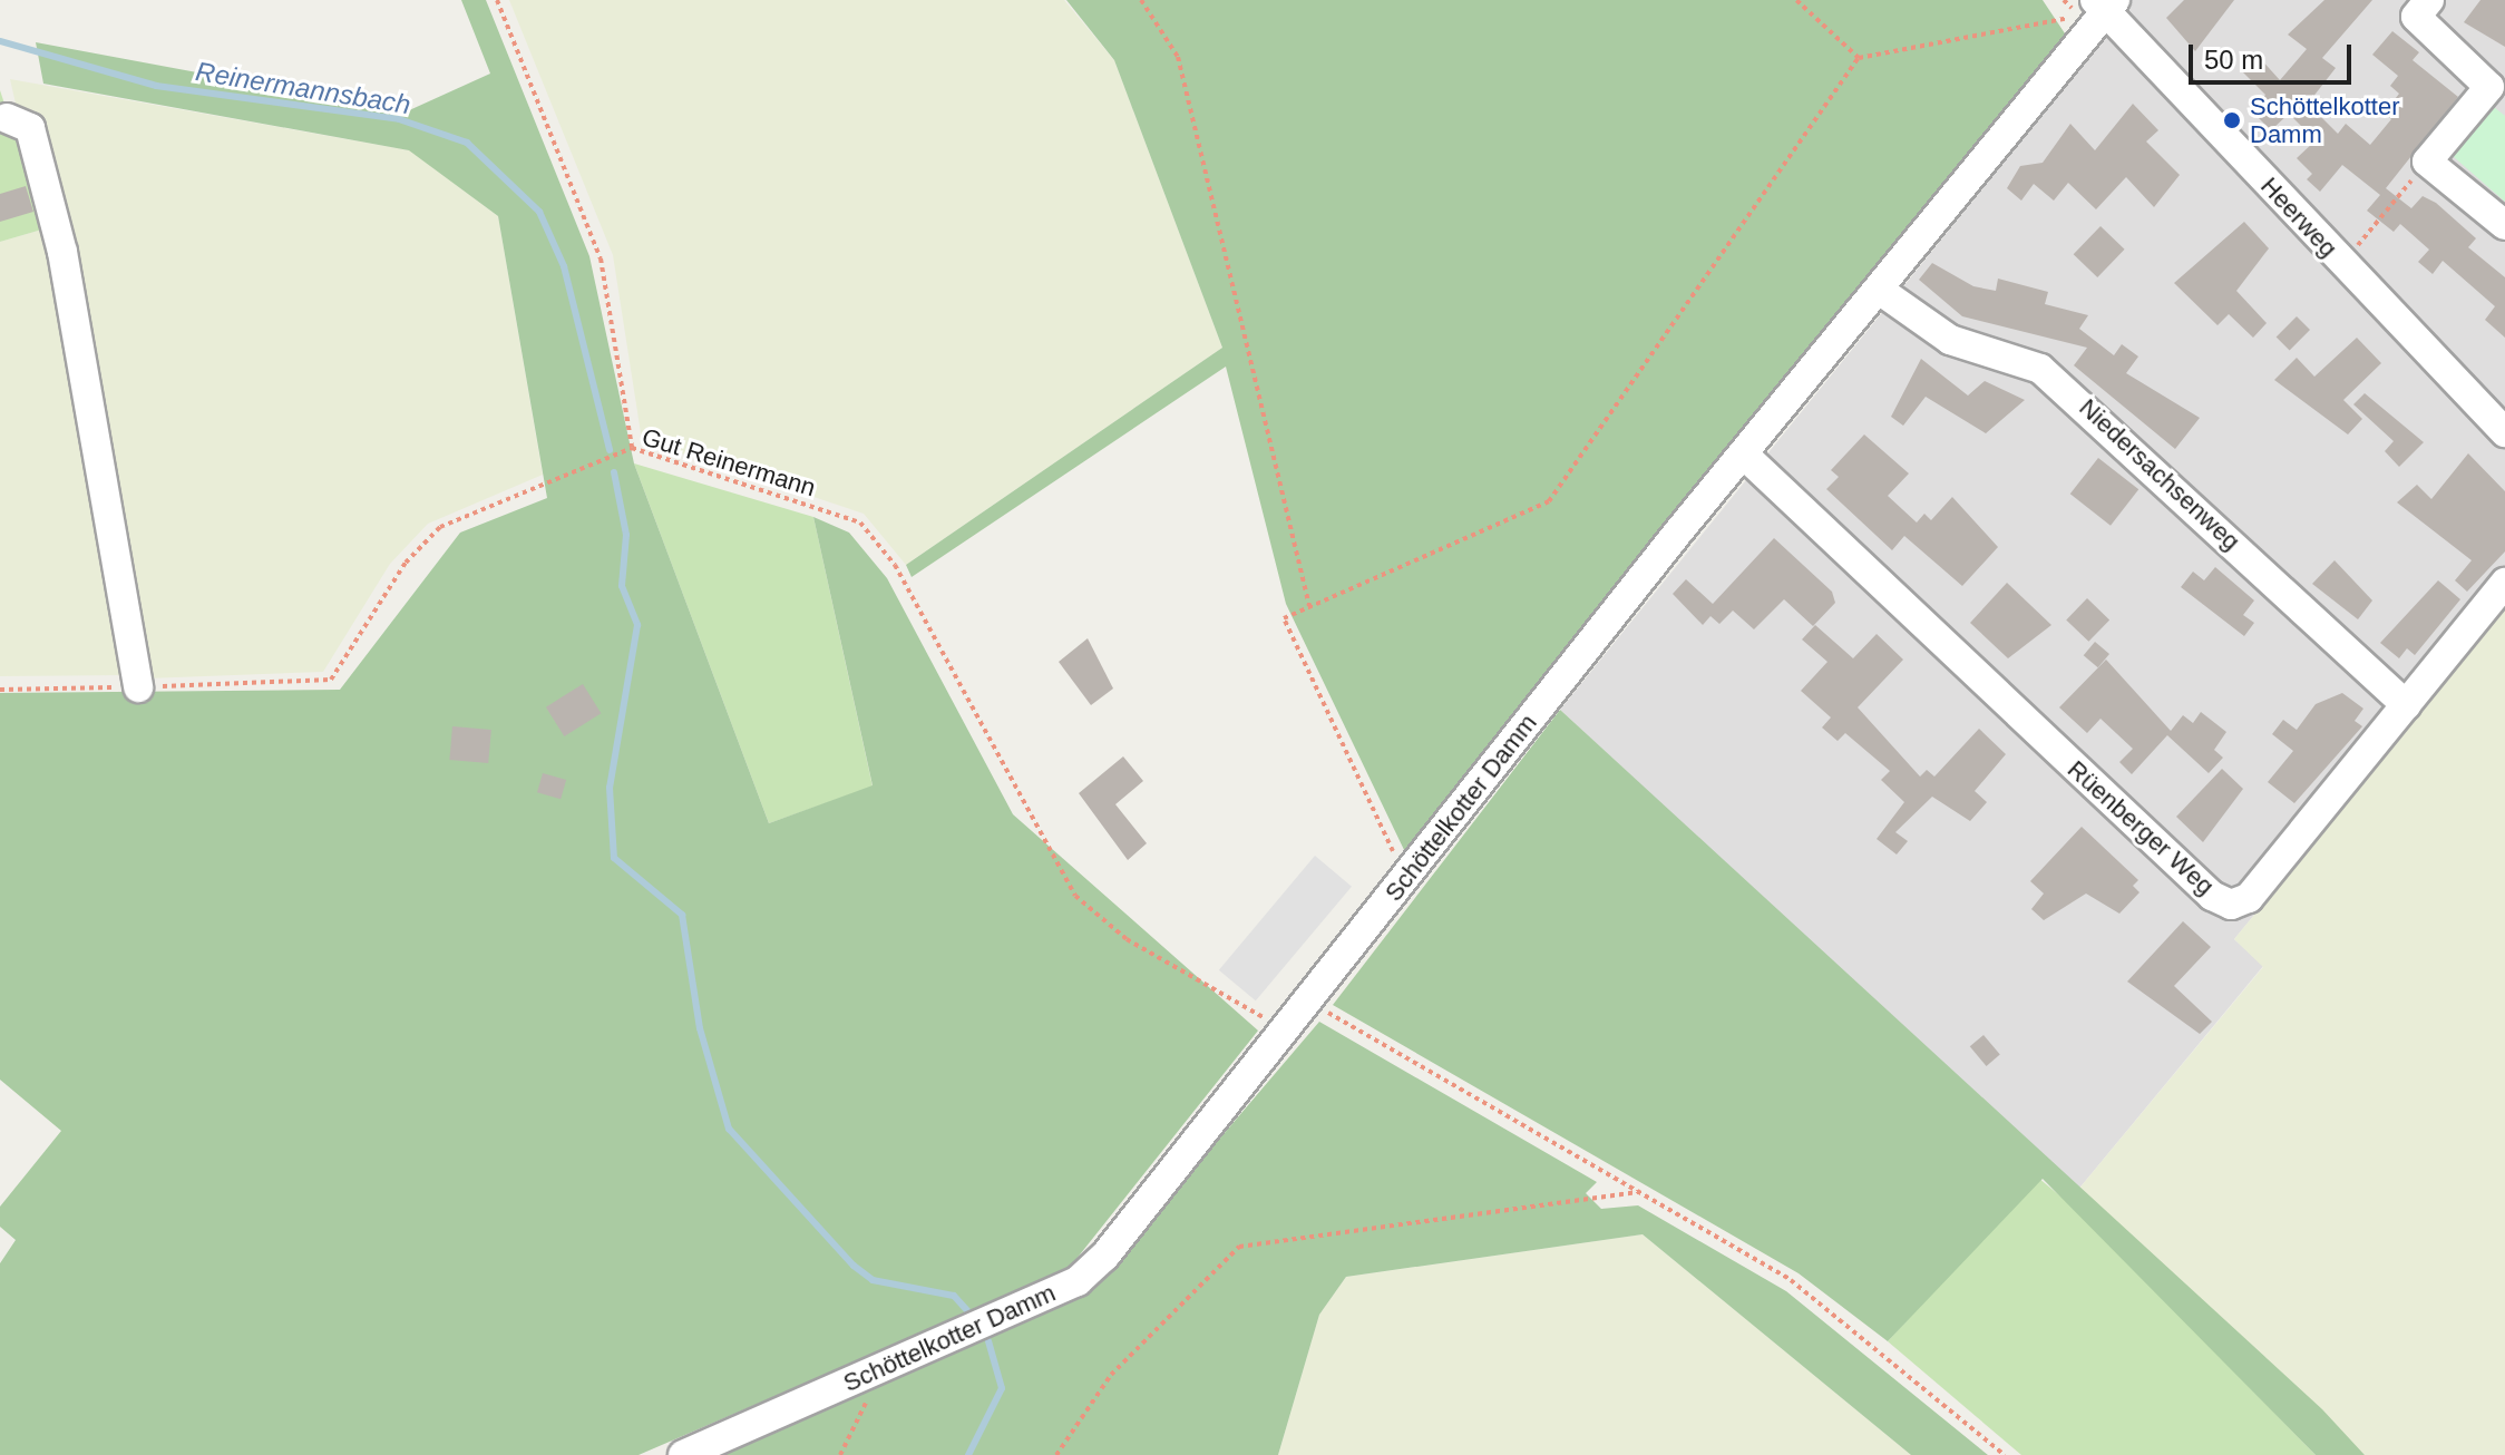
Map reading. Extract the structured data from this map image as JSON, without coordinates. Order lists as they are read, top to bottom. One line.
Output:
{"streets":{"street":["Heerweg","Niedersachsenweg","Schöttelkotter Damm","Rüenberger Weg"],"path":["Gut Reinermann"]},"crossings":[["Heerweg","Schöttelkotter Damm"],["Gut Reinermann","Schöttelkotter Damm"],["Niedersachsenweg","Schöttelkotter Damm"],["Niedersachsenweg","Rüenberger Weg"],["Schöttelkotter Damm","Rüenberger Weg"]],"water":["Reinermannsbach"],"places":["Schöttelkotter Damm"],"scale_bar":"50 m"}
